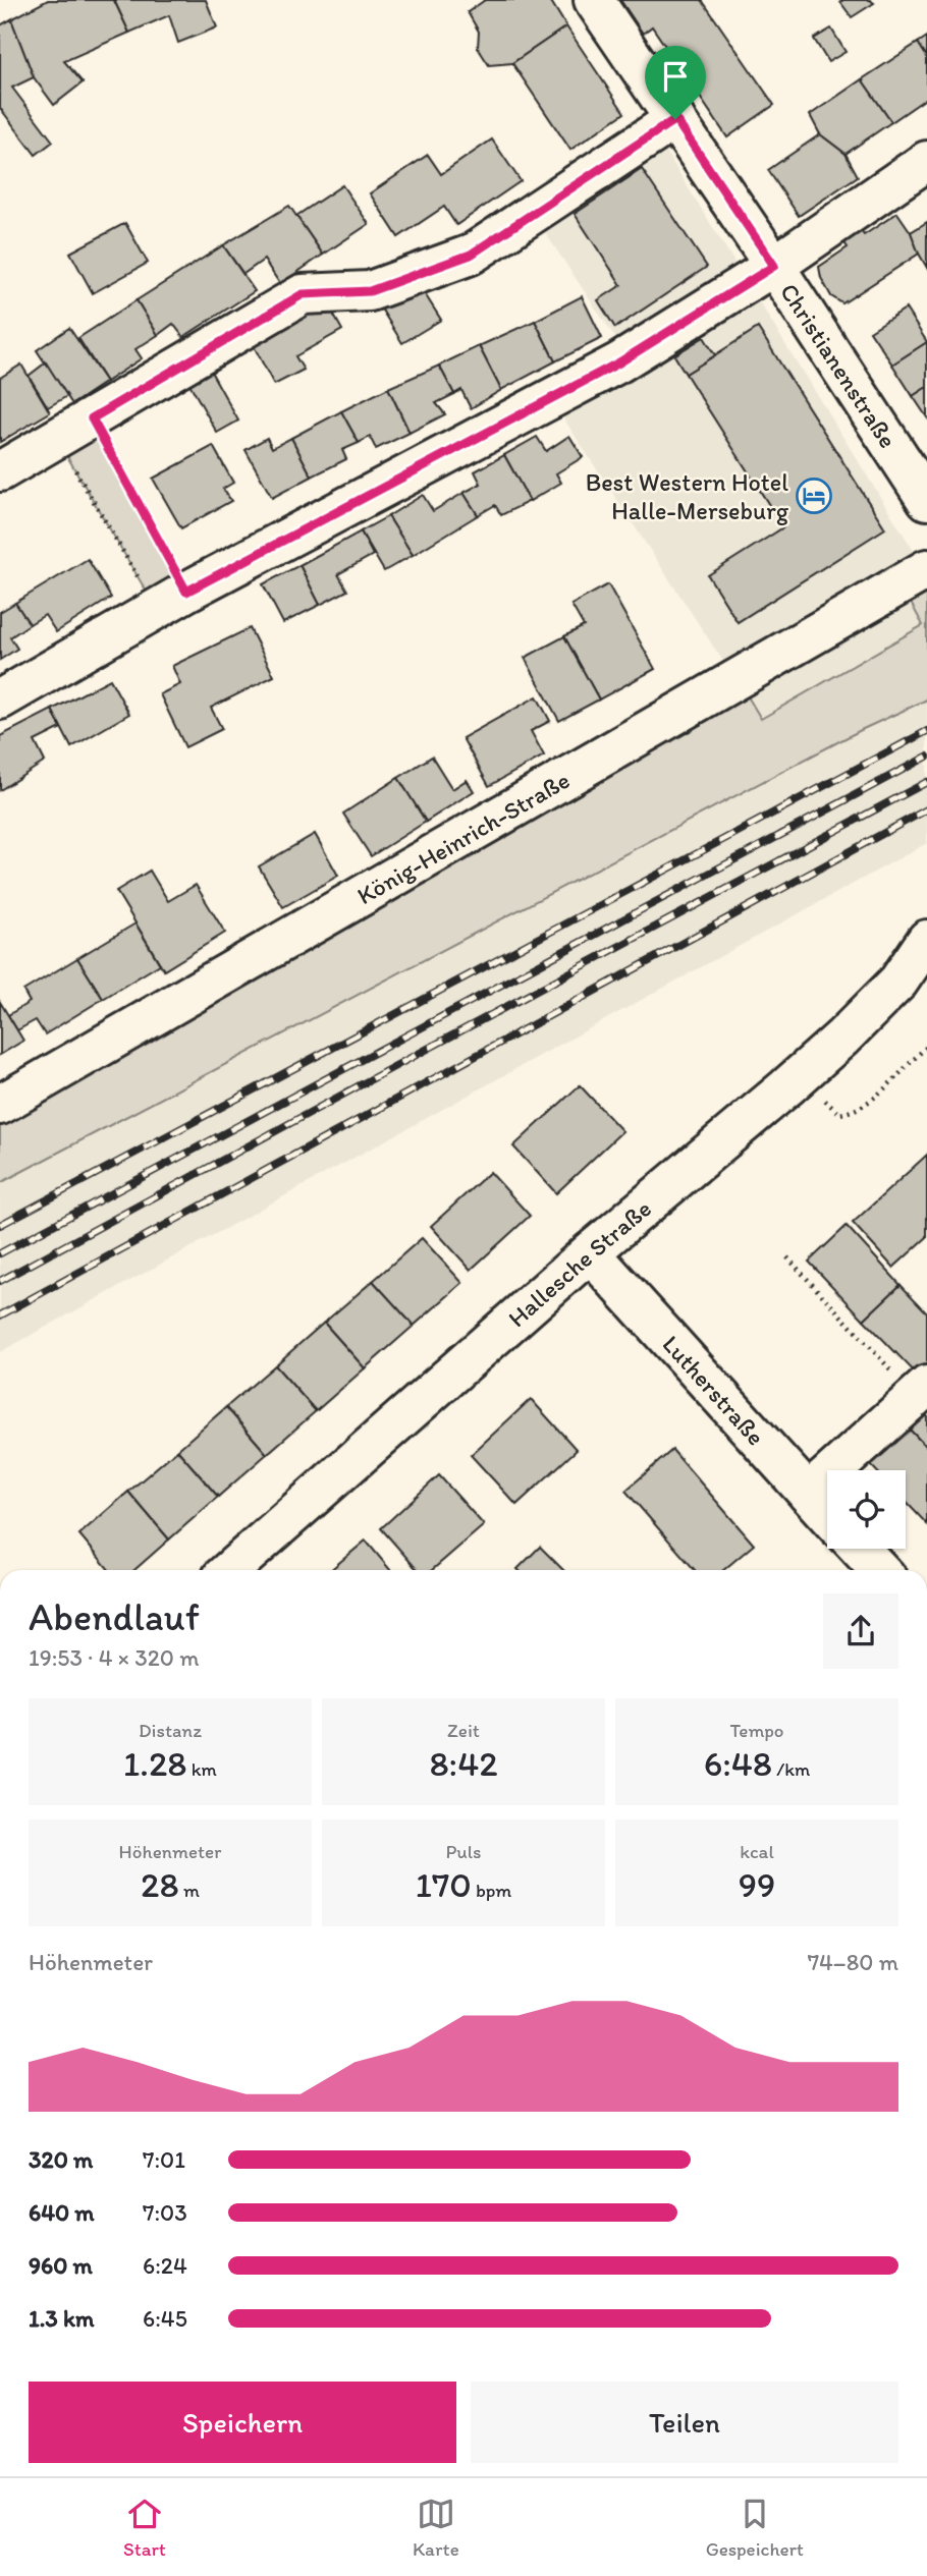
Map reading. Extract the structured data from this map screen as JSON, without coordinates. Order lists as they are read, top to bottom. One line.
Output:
{"streets":{"street":["Christianenstraße","König-Heinrich-Straße","Hallesche Straße","Lutherstraße"]},"crossings":[["Hallesche Straße","Lutherstraße"]],"places":{"hotel":["Best Western Hotel Halle-Merseburg"]},"page":{"heading":["Abendlauf","19:53 · 4 × 320 m"],"stats":[["Distanz","1.28 km"],["Zeit","8:42"],["Tempo","6:48 /km"],["Höhenmeter","28 m"],["Puls","170 bpm"],["kcal","99"]],"chart":["Höhenmeter","74–80 m"],"list":[{"name":"320 m","note":"7:01"},{"name":"640 m","note":"7:03"},{"name":"960 m","note":"6:24"},{"name":"1.3 km","note":"6:45"}],"buttons":["Speichern","Teilen"],"tabs":["Start","Karte","Gespeichert"]}}
